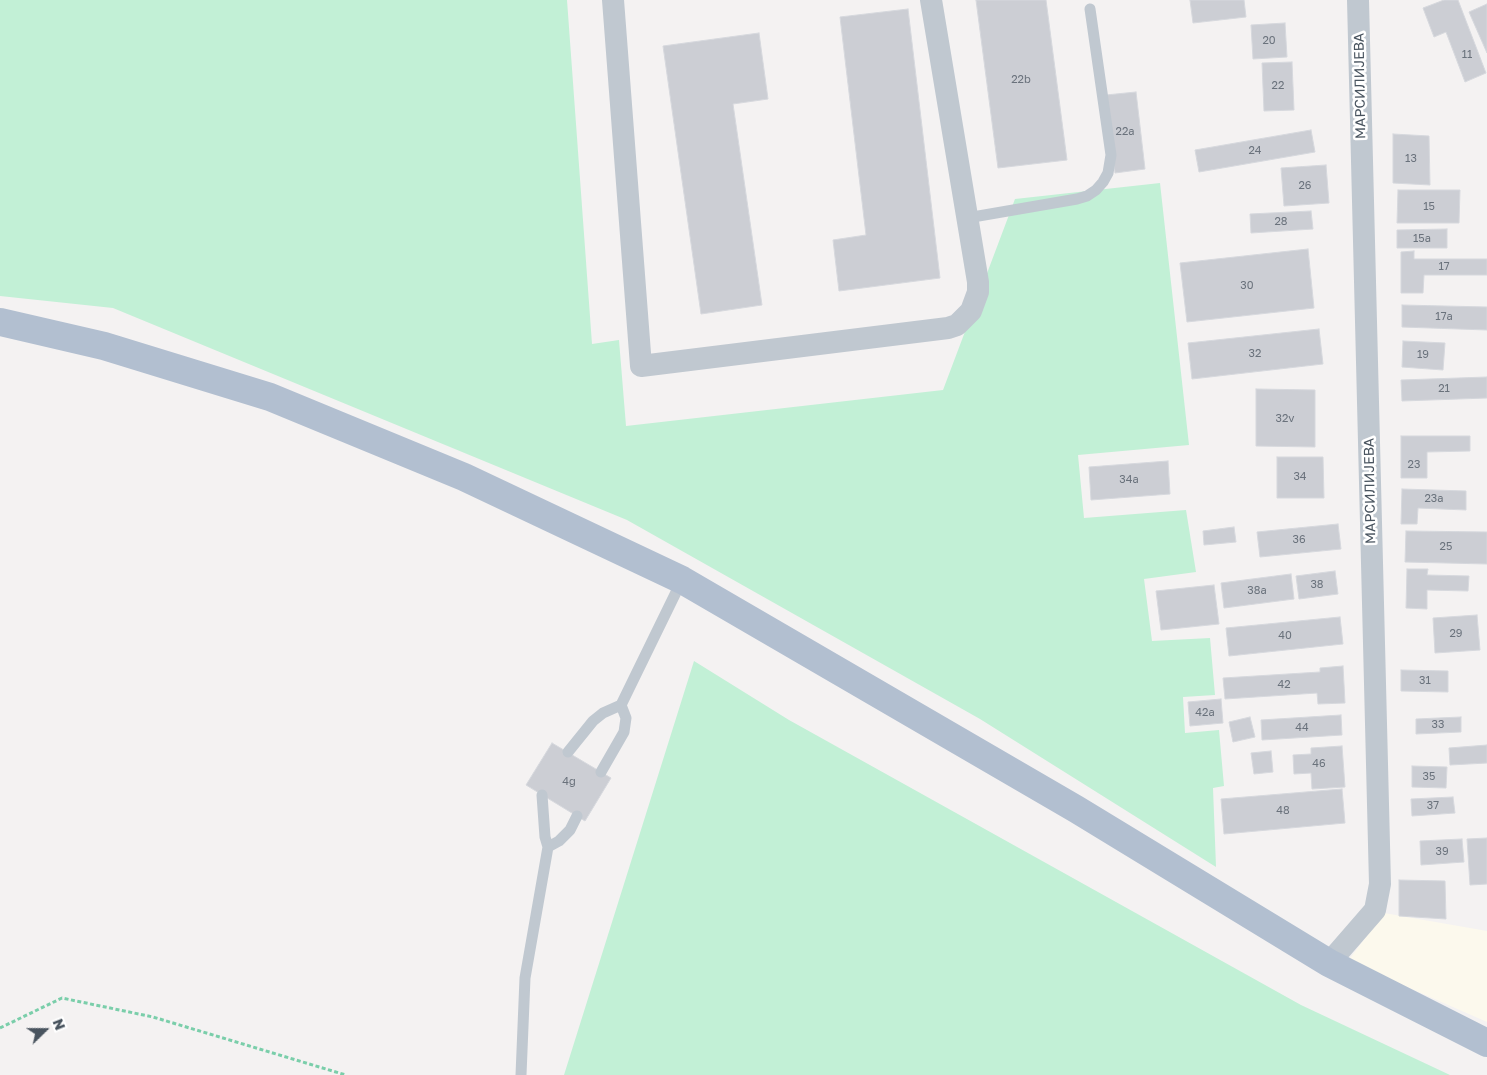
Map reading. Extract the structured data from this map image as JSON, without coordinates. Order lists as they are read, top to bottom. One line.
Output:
{"streets":{"street":["МАРСИЛИЈЕВА"]},"house_numbers":["20","11","22b","22","22a","24","13","26","15","28","15a","17","30","17a","32","19","21","32v","23","34","34a","23a","36","25","38","38a","29","40","31","42","42a","33","44","46","35","4g","37","48","39"],"north":"right"}
